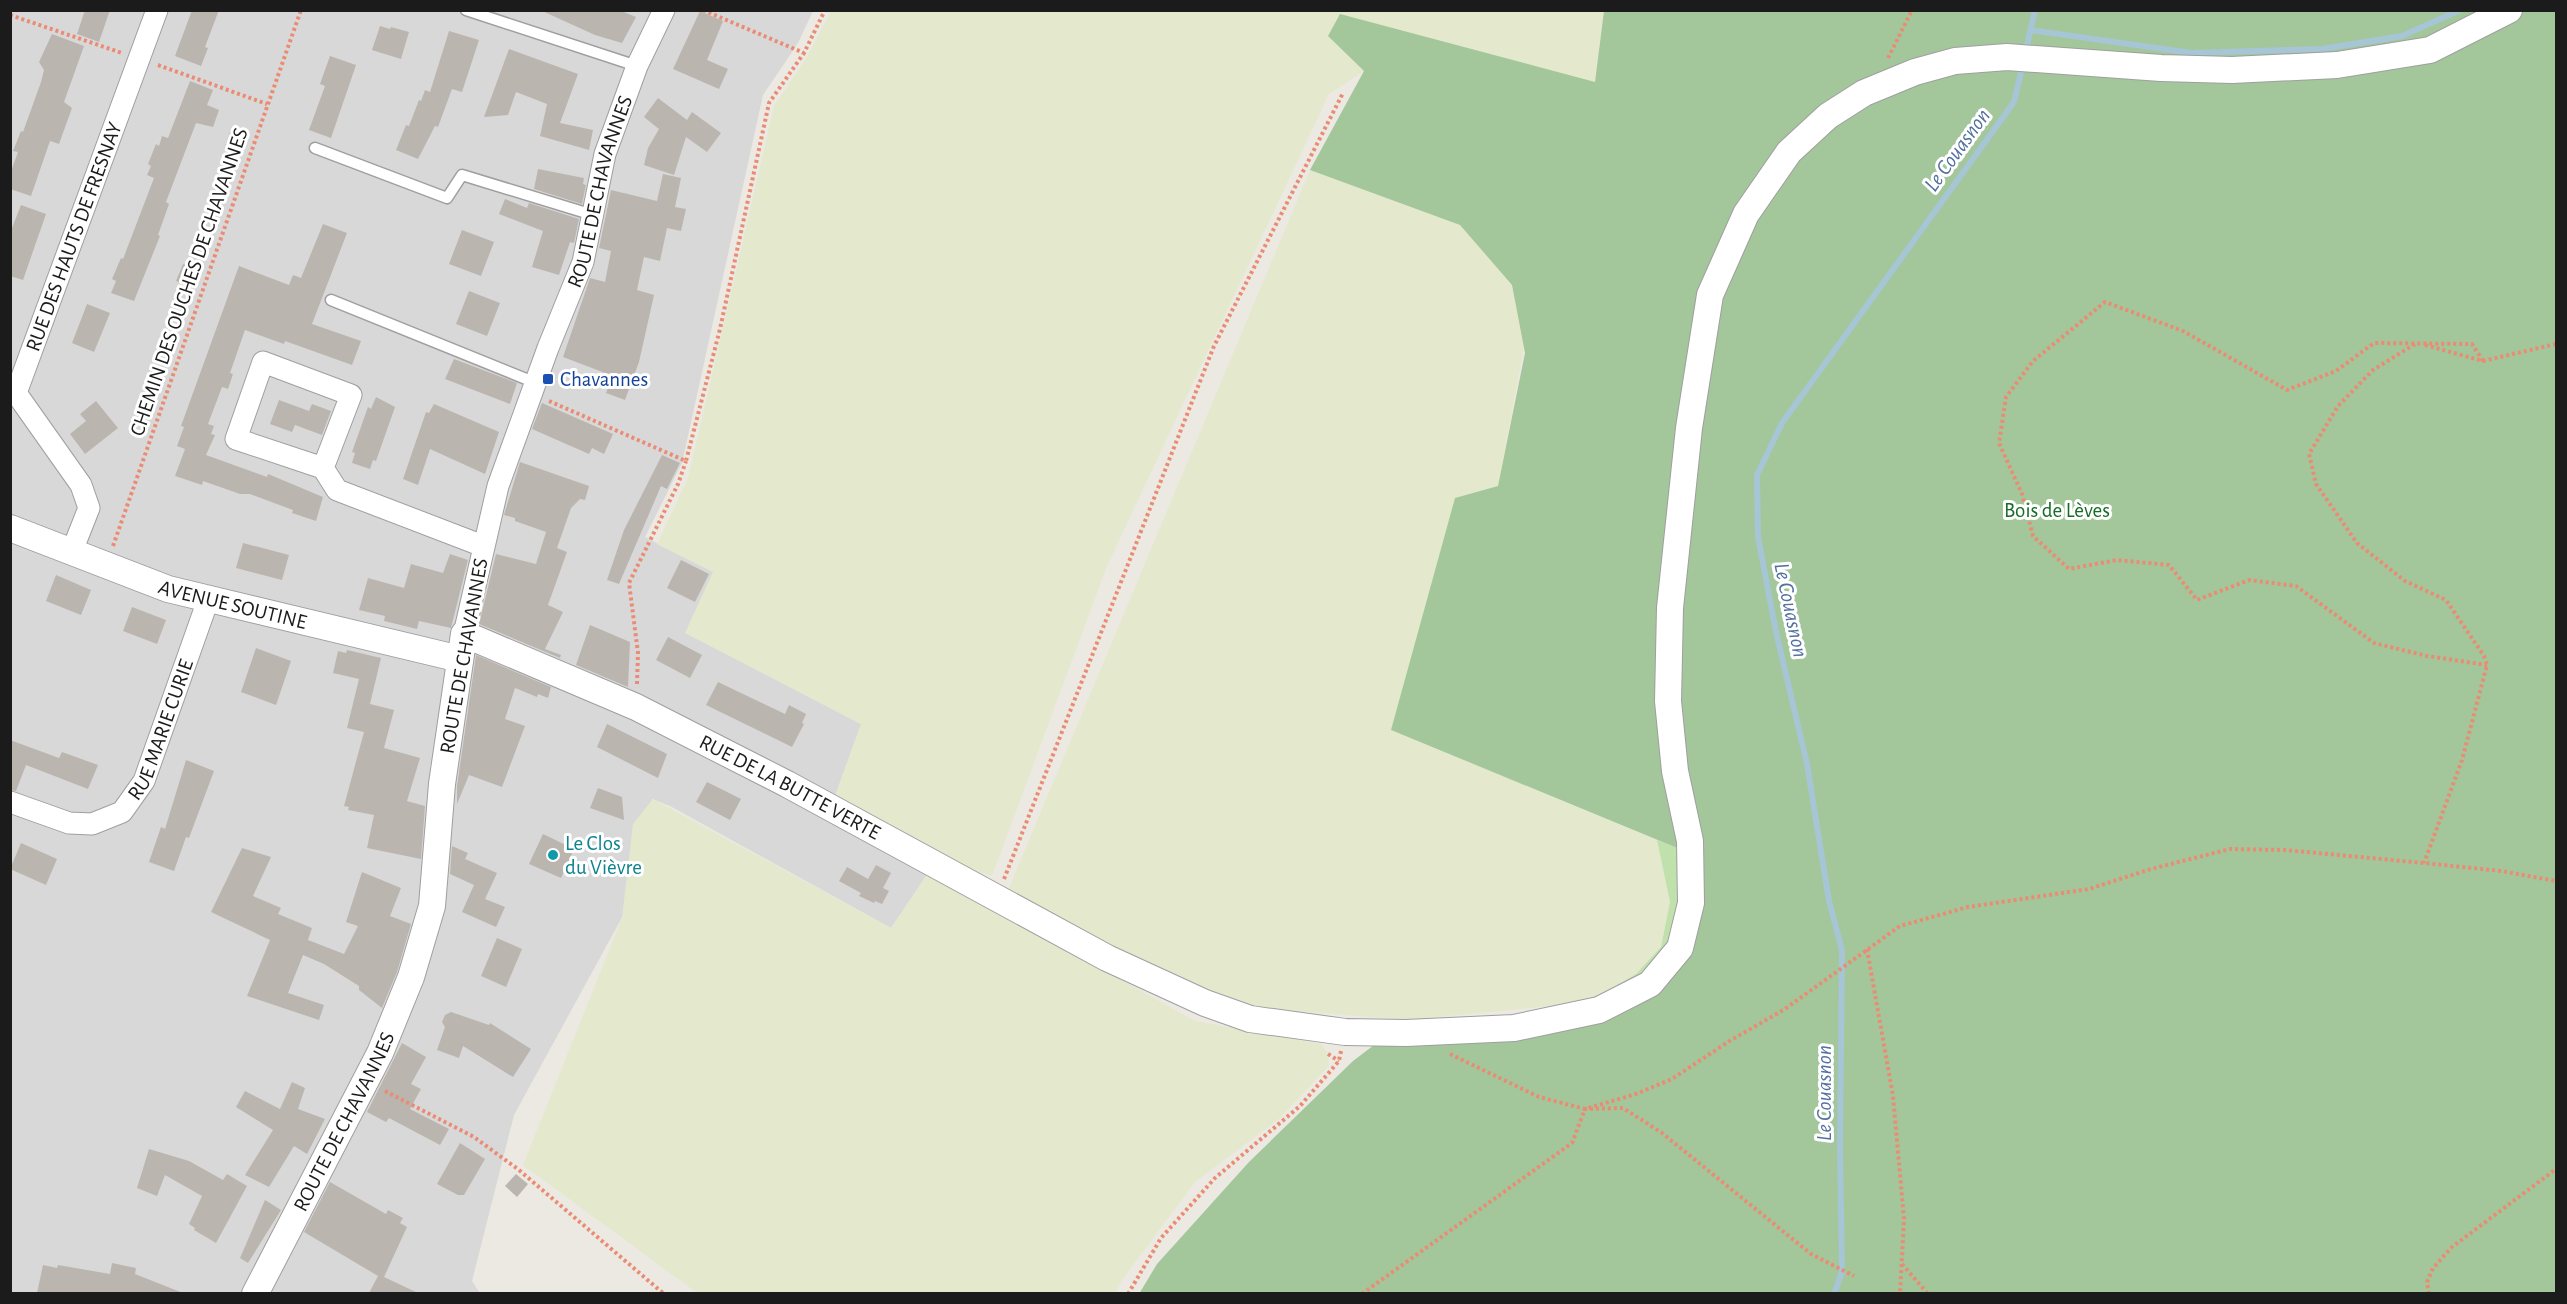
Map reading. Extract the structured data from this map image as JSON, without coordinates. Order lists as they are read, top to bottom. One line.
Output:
{"streets":{"street":["ROUTE DE CHAVANNES","RUE DES HAUTS DE FRESNAY","AVENUE SOUTINE","RUE MARIE CURIE","RUE DE LA BUTTE VERTE"],"path":["CHEMIN DES OUCHES DE CHAVANNES"]},"crossings":[["ROUTE DE CHAVANNES","AVENUE SOUTINE"],["ROUTE DE CHAVANNES","RUE DE LA BUTTE VERTE"],["RUE DES HAUTS DE FRESNAY","AVENUE SOUTINE"],["CHEMIN DES OUCHES DE CHAVANNES","AVENUE SOUTINE"],["AVENUE SOUTINE","RUE MARIE CURIE"]],"water":["Le Couasnon"],"parks":["Bois de Lèves"],"places":{"transit":["Chavannes"],"other":["Le Clos du Vièvre"]}}
